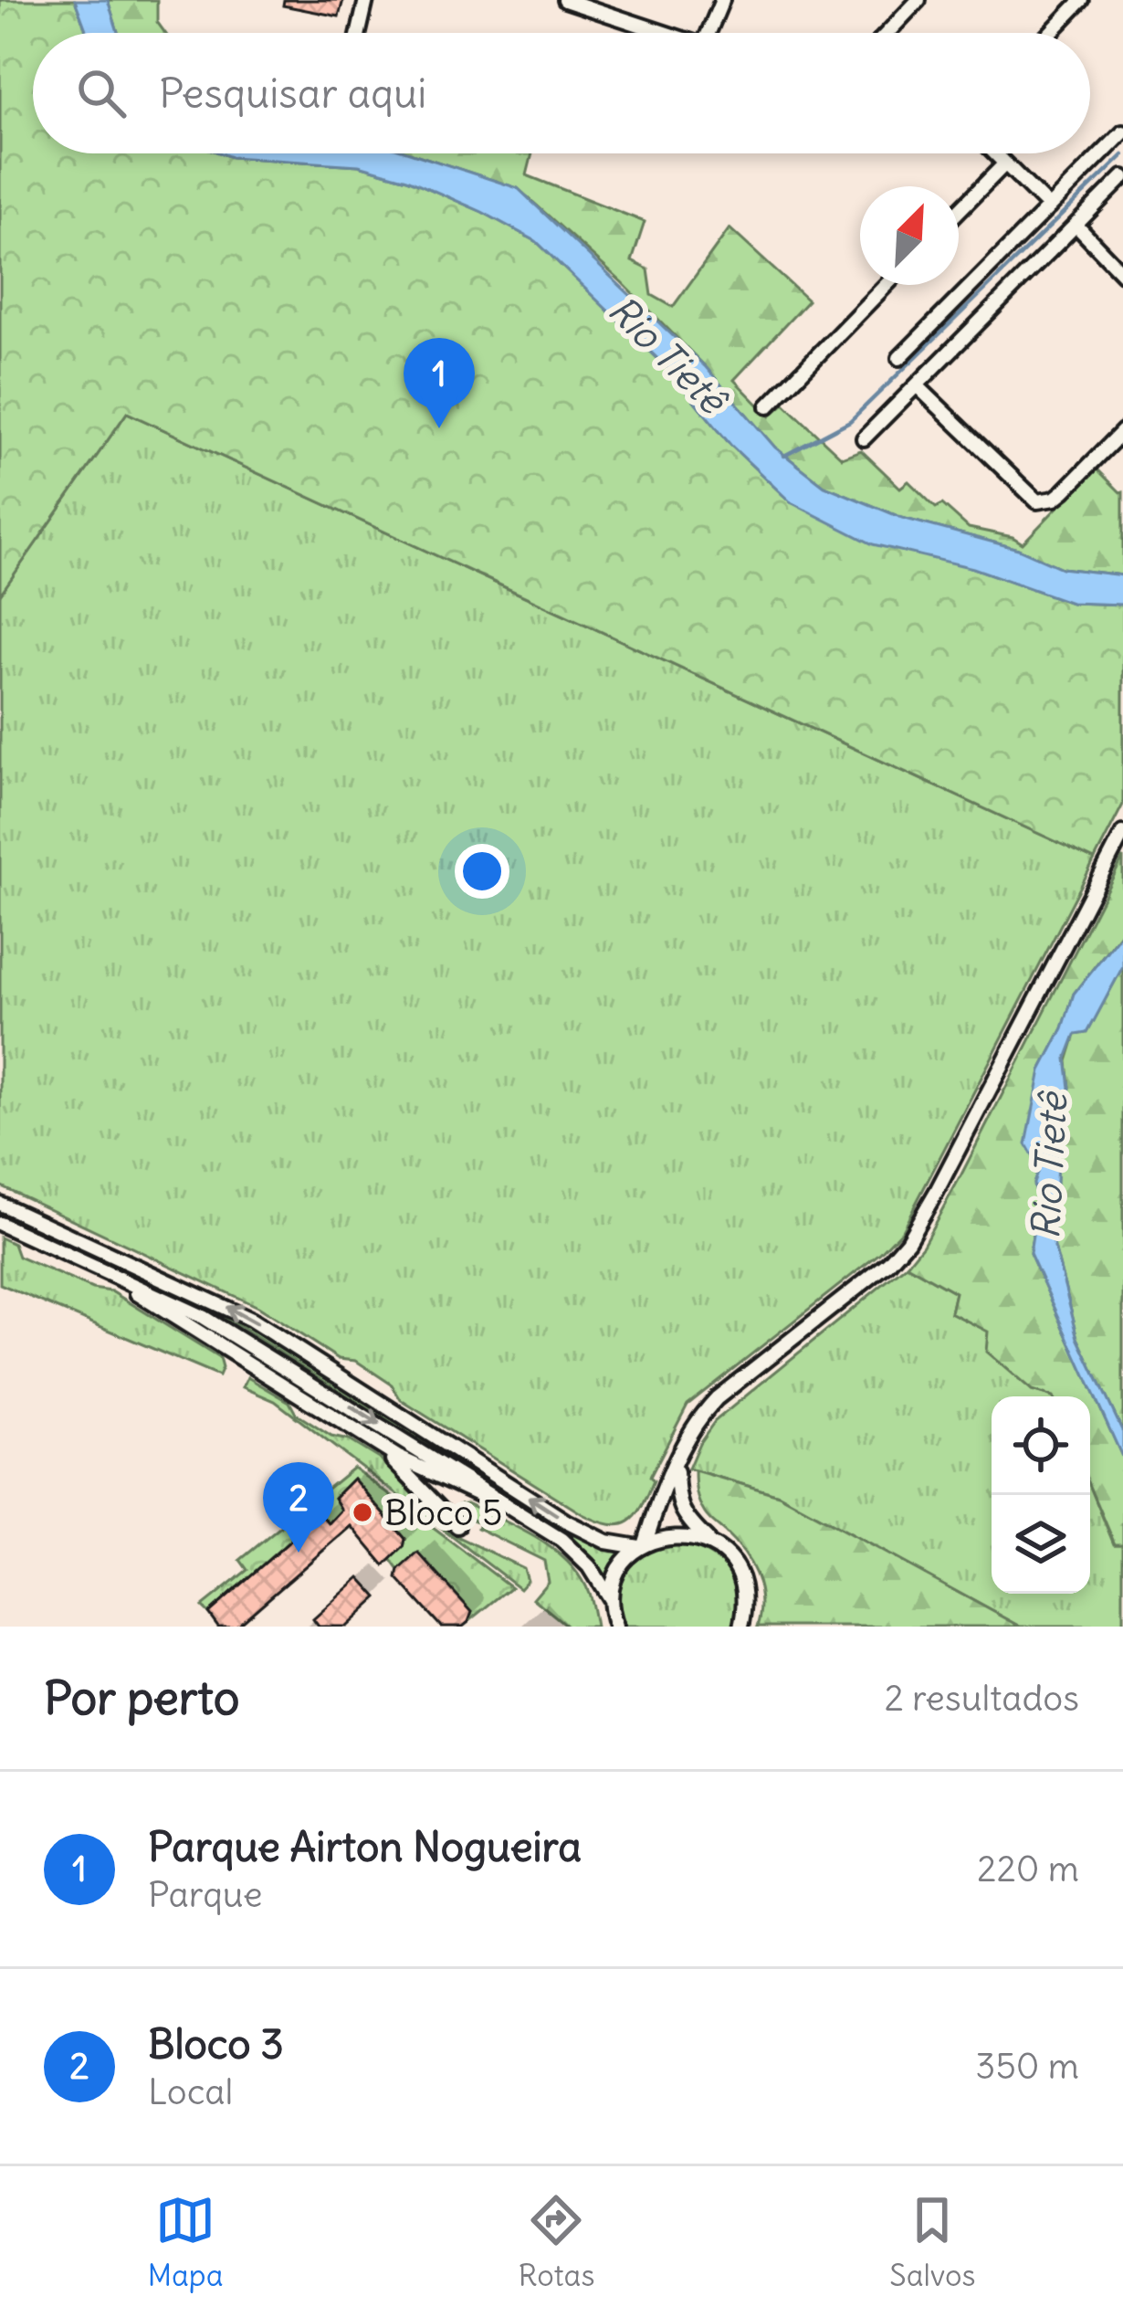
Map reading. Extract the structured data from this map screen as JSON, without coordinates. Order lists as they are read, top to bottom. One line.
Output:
{"water":["Rio Tietê"],"places":["Bloco 5"],"north":"top right","page":{"search":"Pesquisar aqui","pins":["1","2"],"heading":["Por perto","2 resultados"],"list":[{"mark":"1","name":"Parque Airton Nogueira","note":"Parque","value":"220 m"},{"mark":"2","name":"Bloco 3","note":"Local","value":"350 m"}],"nav":["Mapa","Rotas","Salvos"]}}
